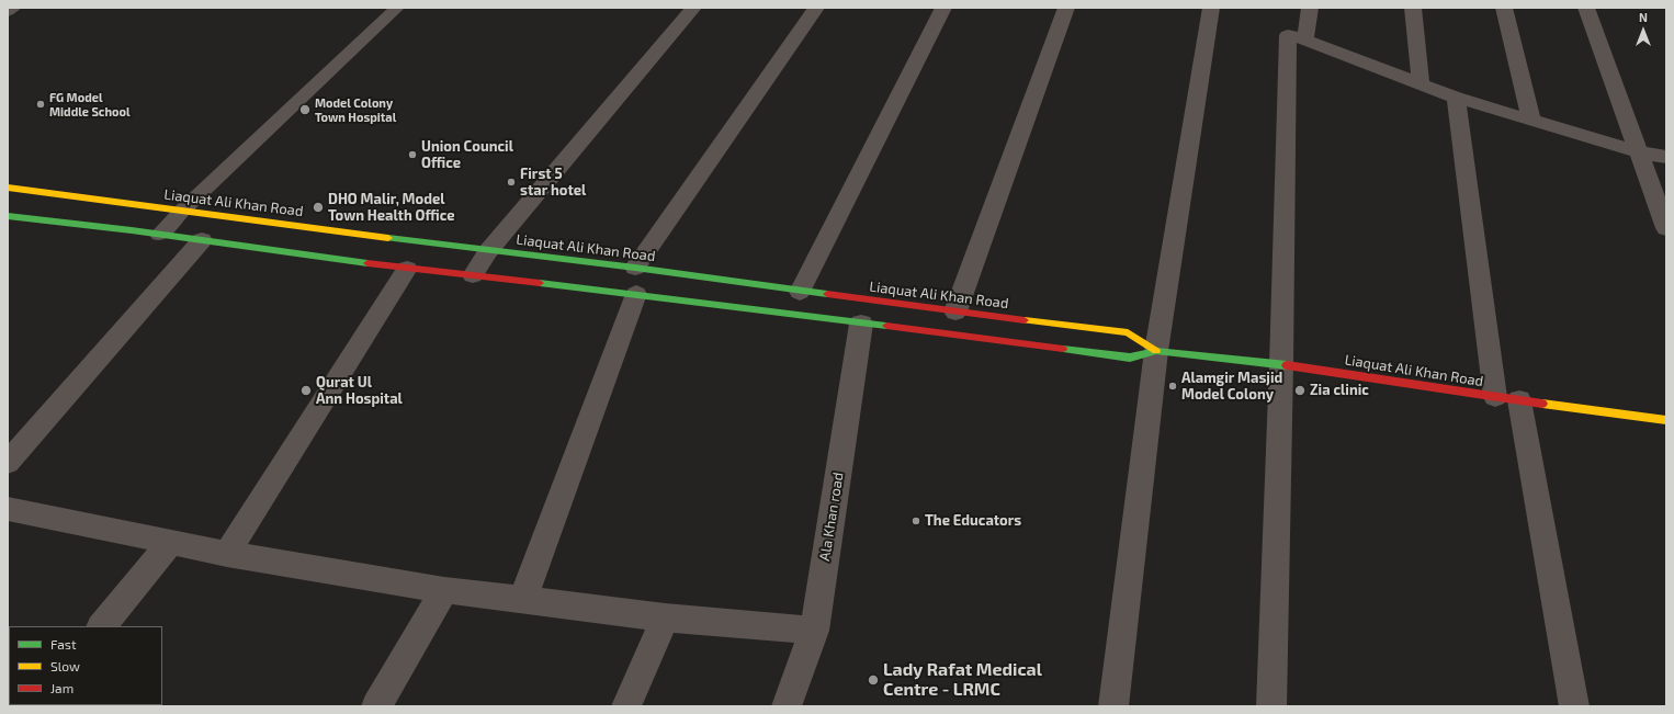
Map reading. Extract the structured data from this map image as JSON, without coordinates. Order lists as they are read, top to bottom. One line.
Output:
{"streets":{"main road":["Liaquat Ali Khan Road"],"street":["Ala Khan road"]},"crossings":[["Liaquat Ali Khan Road","Ala Khan road"]],"places":["FG Model Middle School","Model Colony Town Hospital","Union Council Office","First 5 star hotel","DHO Malir, Model Town Health Office","Alamgir Masjid Model Colony","Qurat Ul Ann Hospital","Zia clinic","The Educators","Lady Rafat Medical Centre - LRMC"],"legend":["Fast","Slow","Jam"],"north":"top"}
